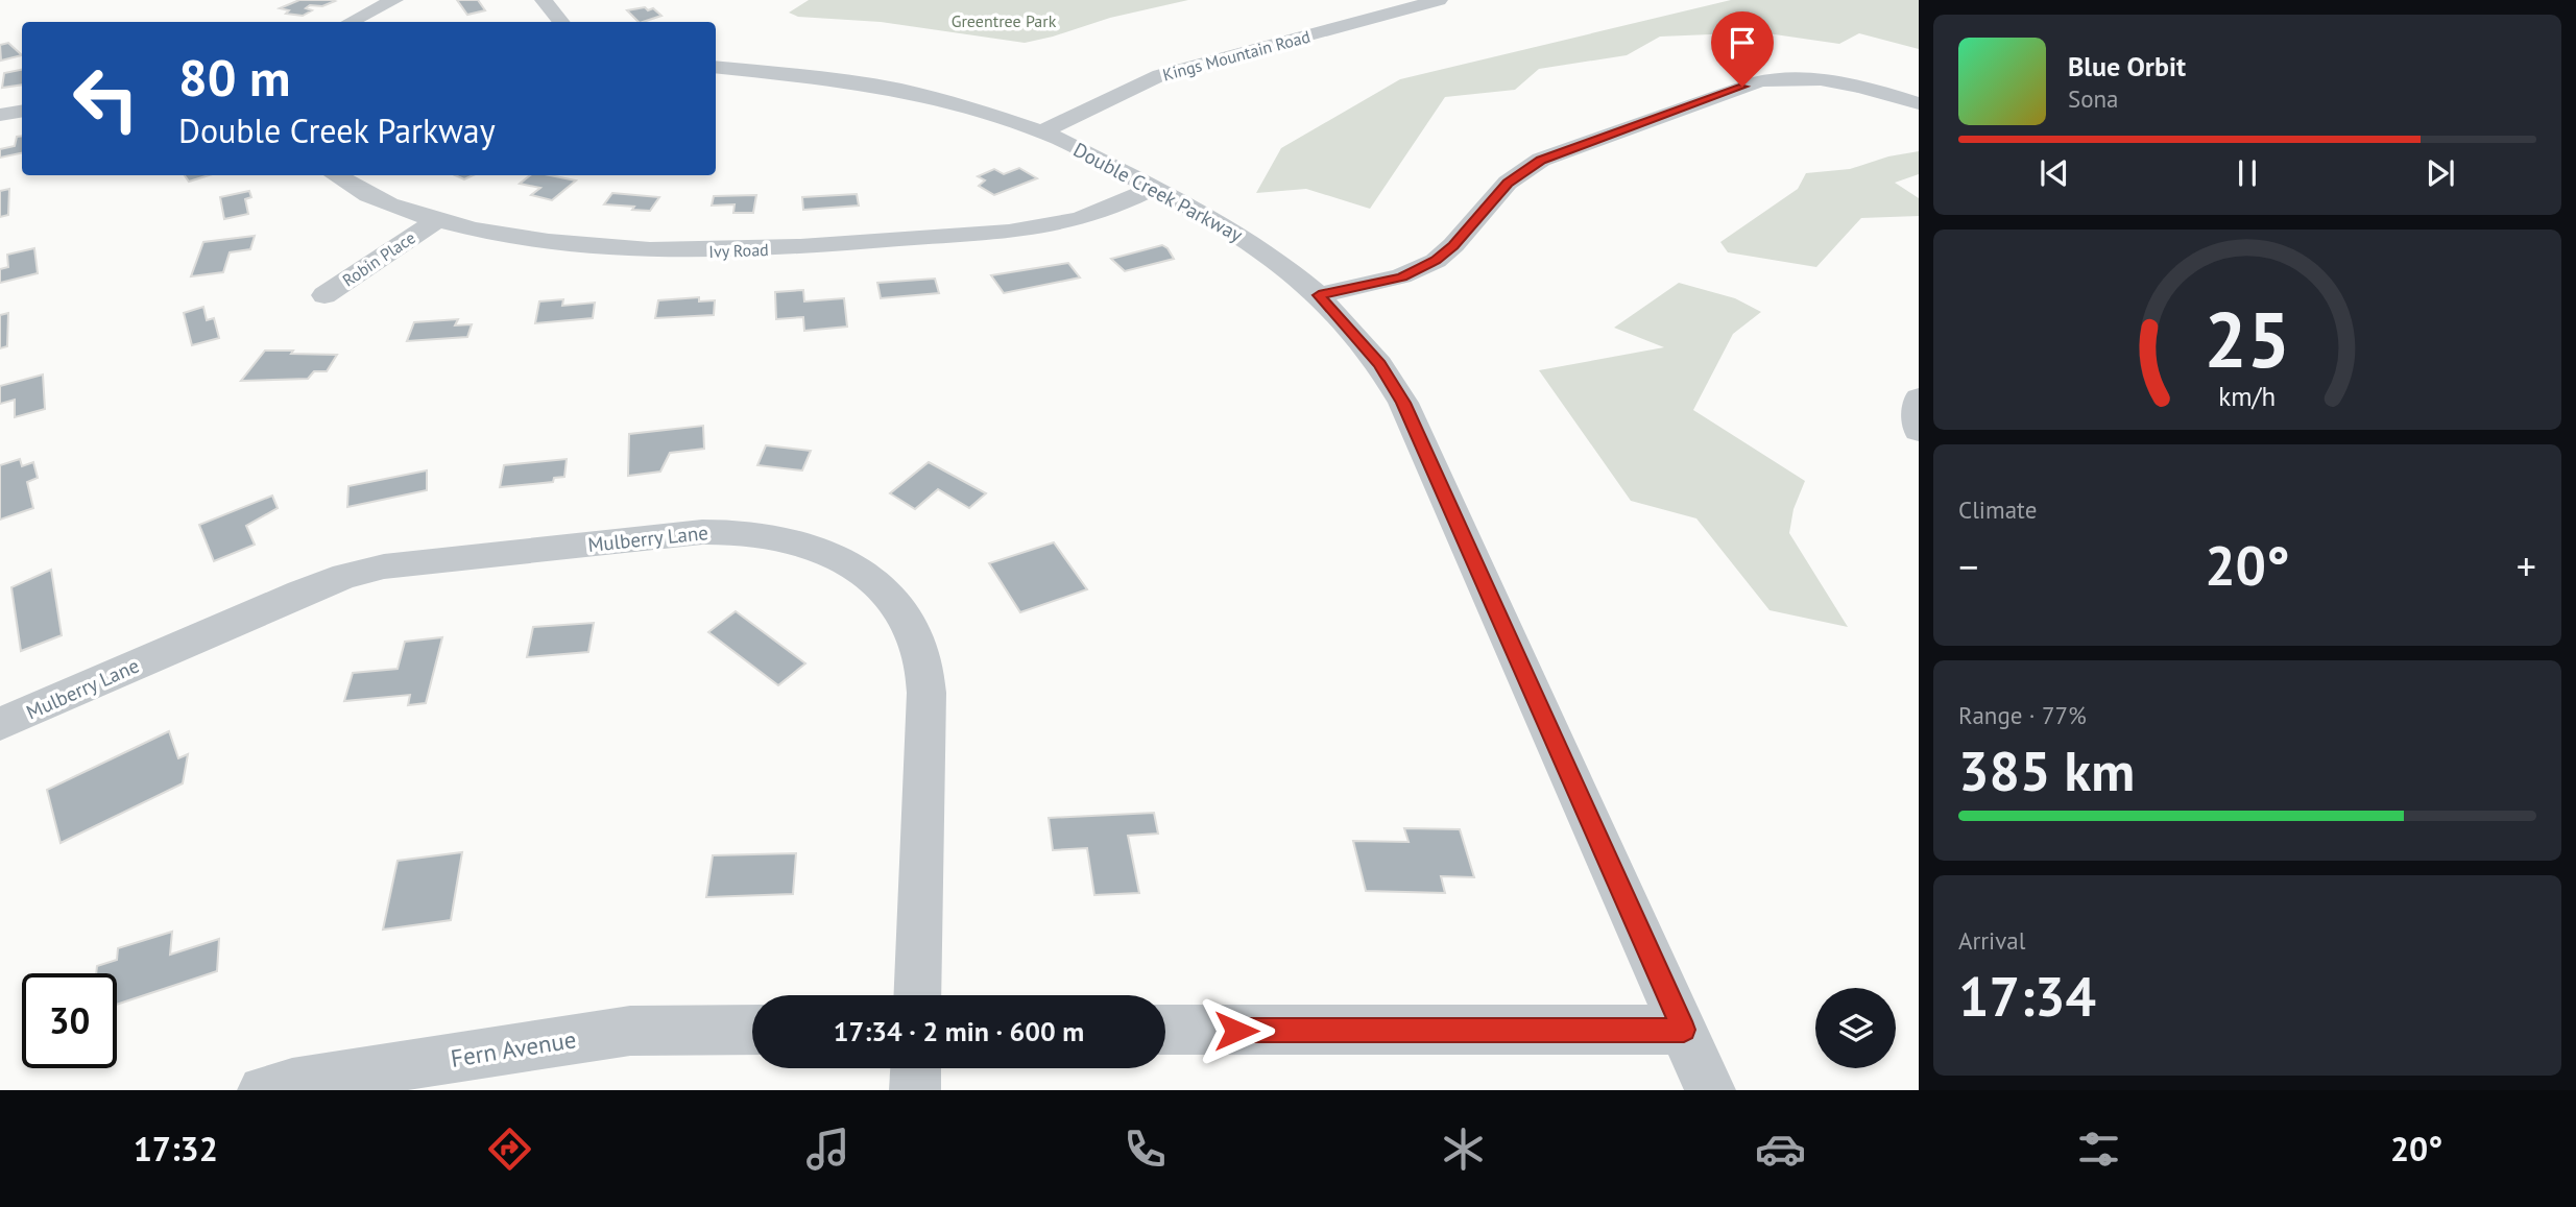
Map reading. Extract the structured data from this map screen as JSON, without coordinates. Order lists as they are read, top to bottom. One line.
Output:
{"streets":{"street":["Kings Mountain Road","Double Creek Parkway","Ivy Road","Robin Place","Mulberry Lane","Fern Avenue"]},"crossings":[["Kings Mountain Road","Double Creek Parkway"],["Double Creek Parkway","Ivy Road"],["Ivy Road","Robin Place"]],"parks":["Greentree Park"],"page":{"turn":["80 m","Double Creek Parkway"],"song":["Blue Orbit","Sona"],"tile":["Climate",["Range · 77%","385 km"],["Arrival","17:34"]],"heat":["−","20°","+"],"limit":"30","trip":"17:34 · 2 min · 600 m","tabs":["17:32","20°"],"gauge":["25","km/h"]}}
